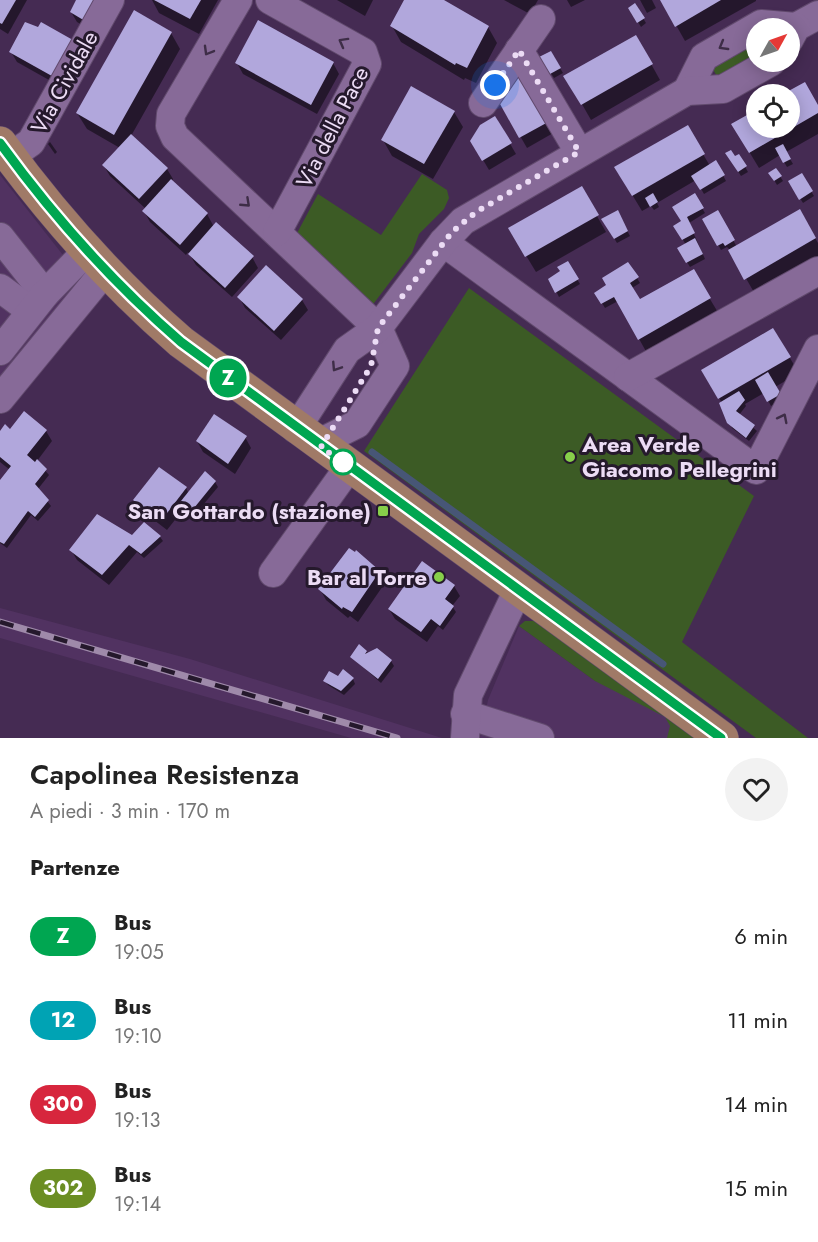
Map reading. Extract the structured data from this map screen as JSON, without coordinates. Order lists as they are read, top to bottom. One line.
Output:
{"streets":{"main road":["Via Cividale"],"street":["Via della Pace"]},"places":{"other":["Area Verde Giacomo Pellegrini","Bar al Torre"],"transit":["San Gottardo (stazione)"]},"lines":["bus line Z"],"north":"top right","page":{"on_map":"Z","heading":[["Capolinea Resistenza","A piedi · 3 min · 170 m"],"Partenze"],"list":[{"mark":"Z","name":"Bus","note":"19:05","value":"6 min"},{"mark":"12","name":"Bus","note":"19:10","value":"11 min"},{"mark":"300","name":"Bus","note":"19:13","value":"14 min"},{"mark":"302","name":"Bus","note":"19:14","value":"15 min"}]}}
